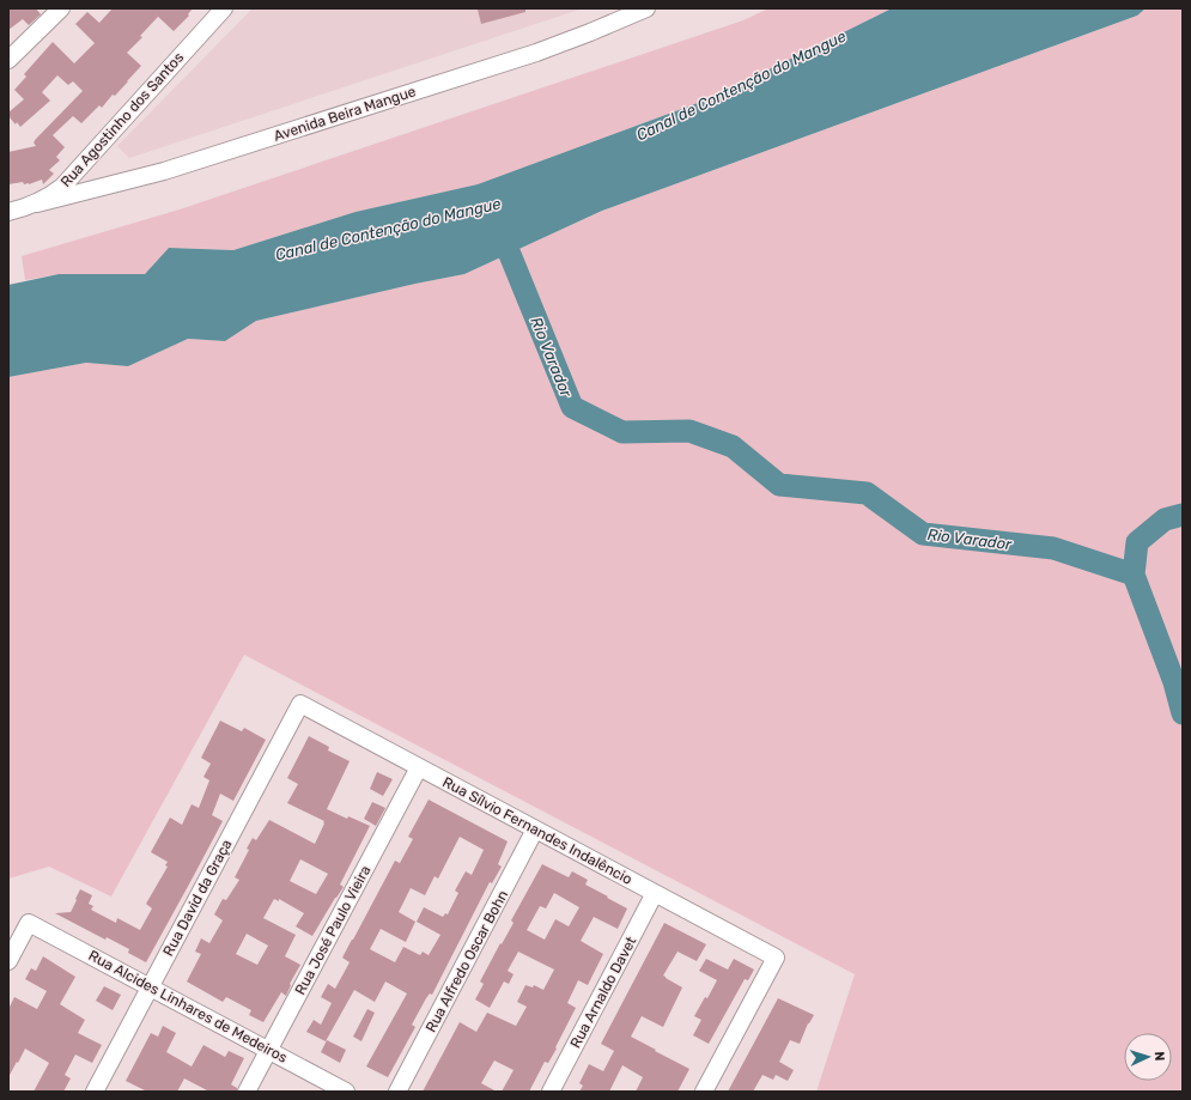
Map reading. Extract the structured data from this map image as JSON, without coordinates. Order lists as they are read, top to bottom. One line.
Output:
{"streets":{"street":["Avenida Beira Mangue","Rua Agostinho dos Santos","Rua Sílvio Fernandes Indalêncio","Rua David da Graça","Rua José Paulo Vieira","Rua Alfredo Oscar Bohn","Rua Arnaldo Davet","Rua Alcides Linhares de Medeiros"]},"crossings":[["Avenida Beira Mangue","Rua Agostinho dos Santos"],["Rua Sílvio Fernandes Indalêncio","Rua David da Graça"],["Rua Sílvio Fernandes Indalêncio","Rua José Paulo Vieira"],["Rua Sílvio Fernandes Indalêncio","Rua Alfredo Oscar Bohn"],["Rua Sílvio Fernandes Indalêncio","Rua Arnaldo Davet"],["Rua David da Graça","Rua Alcides Linhares de Medeiros"],["Rua José Paulo Vieira","Rua Alcides Linhares de Medeiros"]],"water":["Canal de Contenção do Mangue","Rio Varador"],"north":"right"}
